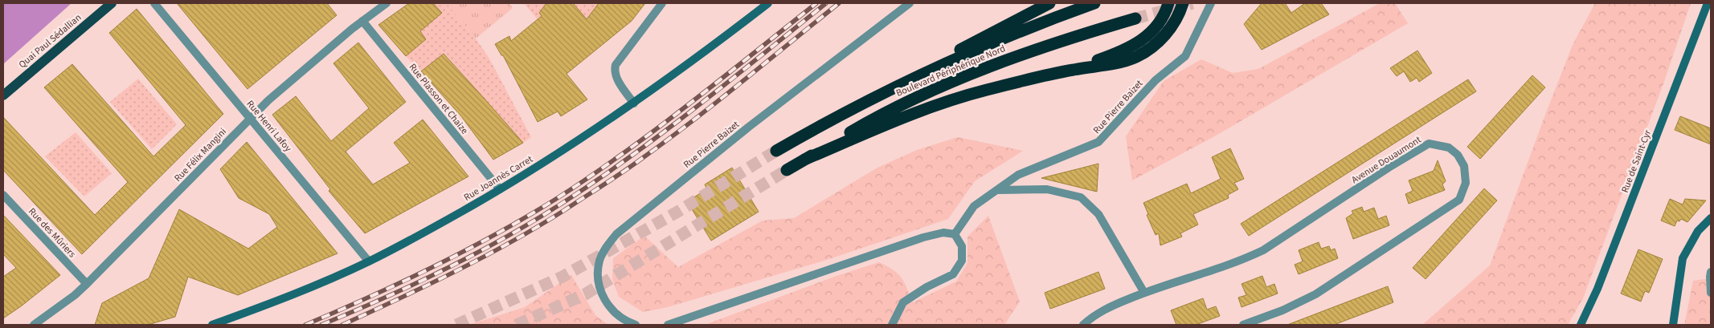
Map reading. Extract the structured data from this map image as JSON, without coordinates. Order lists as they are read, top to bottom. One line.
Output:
{"streets":{"highway":["Boulevard Périphérique Nord"],"main road":["Quai Paul Sédallian"],"street":["Rue Plasson et Chaize","Rue Pierre Baizet","Rue Henri Lafoy","Rue Félix Mangini","Avenue Douaumont","Rue de Saint-Cyr","Rue Joannès Carret","Rue des Mûriers"]},"crossings":[["Rue Plasson et Chaize","Rue Félix Mangini"],["Rue Plasson et Chaize","Rue Joannès Carret"],["Rue Henri Lafoy","Rue Félix Mangini"],["Rue Henri Lafoy","Rue Joannès Carret"],["Rue Félix Mangini","Rue des Mûriers"]]}
